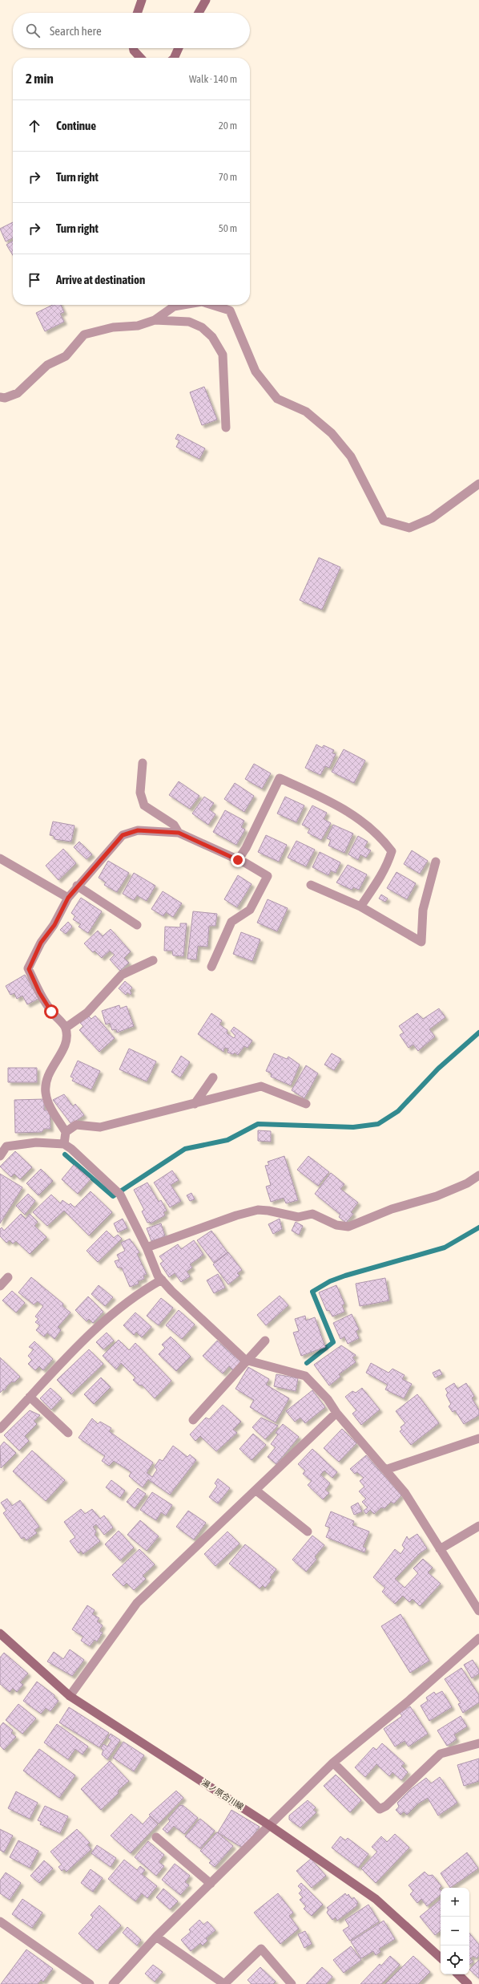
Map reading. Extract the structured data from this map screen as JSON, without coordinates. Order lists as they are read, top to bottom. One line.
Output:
{"streets":{"main road":["湯ノ原合川線"]},"page":{"search":"Search here","heading":["2 min","Walk · 140 m"],"list":[["Continue","20 m"],["Turn right","70 m"],["Turn right","50 m"],"Arrive at destination"],"map_buttons":["+","−"]}}
